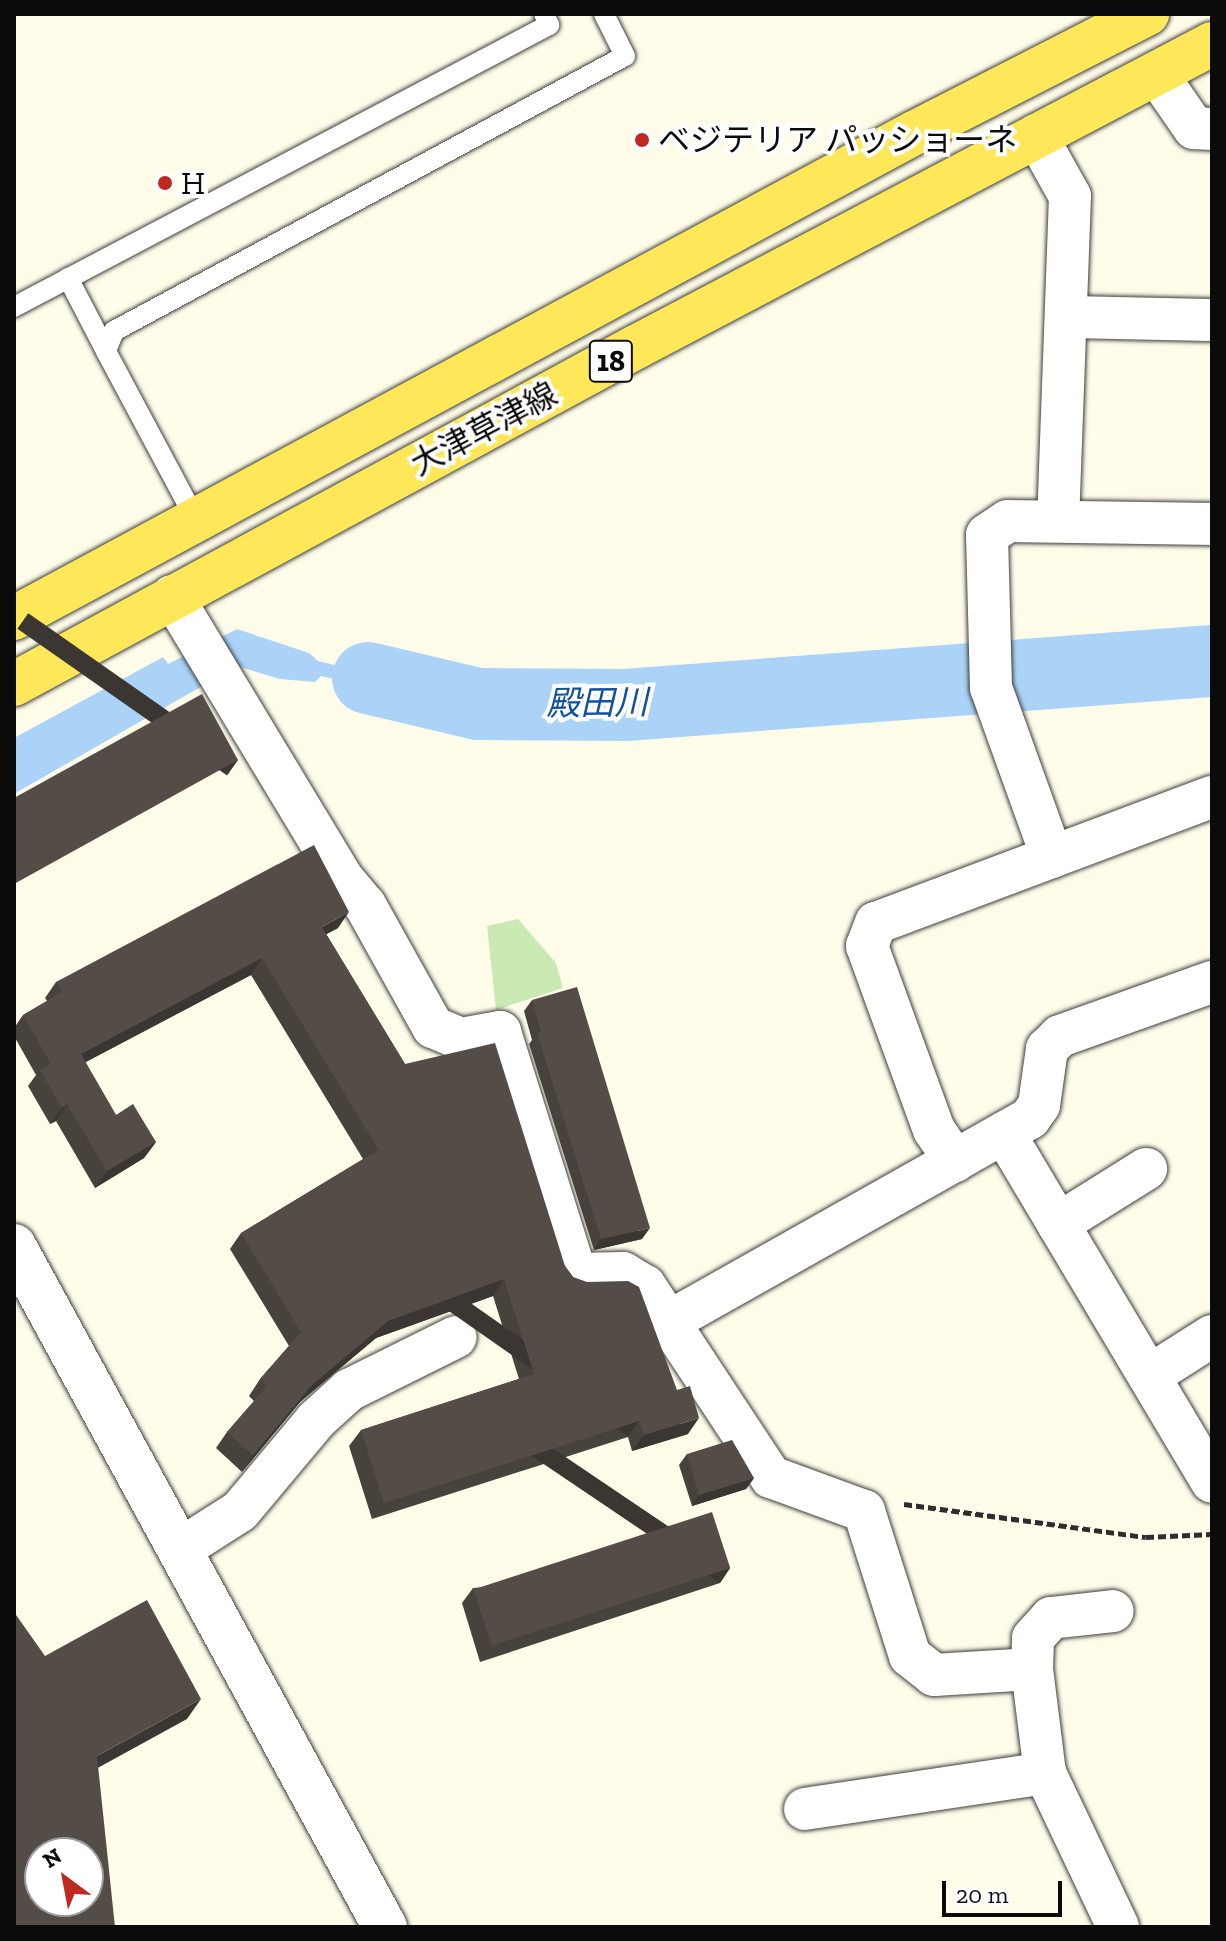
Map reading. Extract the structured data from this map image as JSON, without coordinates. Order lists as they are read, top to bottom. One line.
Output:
{"streets":{"main road":["18","大津草津線"]},"water":["殿田川"],"places":["ベジテリア パッショーネ","H"],"scale_bar":"20 m","north":"top left"}
